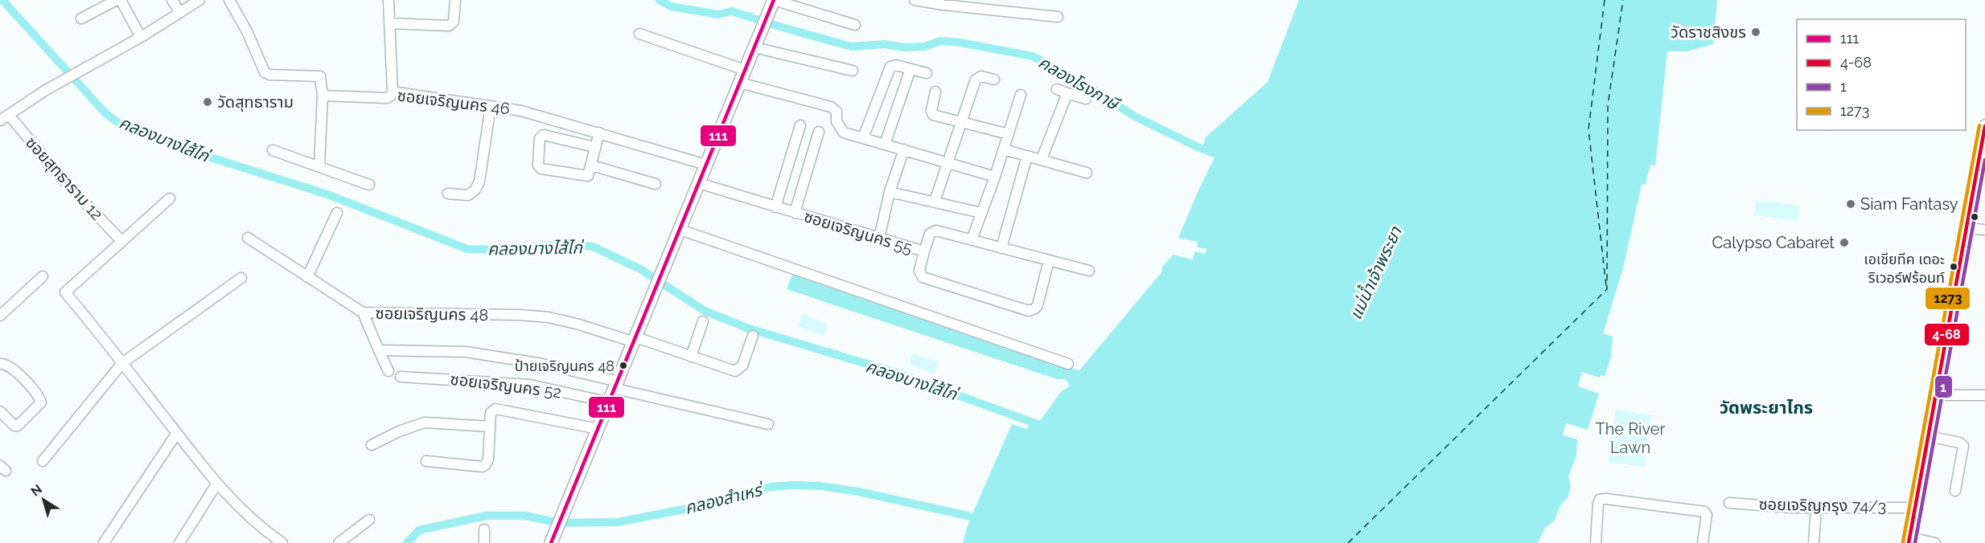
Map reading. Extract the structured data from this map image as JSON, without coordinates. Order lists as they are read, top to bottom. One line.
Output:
{"streets":{"street":["ซอยเจริญนคร 46","ซอยสุทธาราม 12","ซอยเจริญนคร 55","ซอยเจริญนคร 48","ซอยเจริญนคร 52","ซอยเจริญกรุง 74/3"]},"districts":["วัดพระยาไกร"],"water":["คลองโรงภาษี","คลองบางไส้ไก่","แม่น้ำเจ้าพระยา","คลองสำเหร่"],"parks":["The River Lawn"],"places":["วัดราชสิงขร","วัดสุทธาราม","Siam Fantasy","Calypso Cabaret","เอเชียทีค เดอะ ริเวอร์ฟร้อนท์","ป้ายเจริญนคร 48"],"lines":["transit line 111","transit line 1273","transit line 4-68","transit line 1"],"legend":["111","4-68","1","1273"],"north":"top left"}
